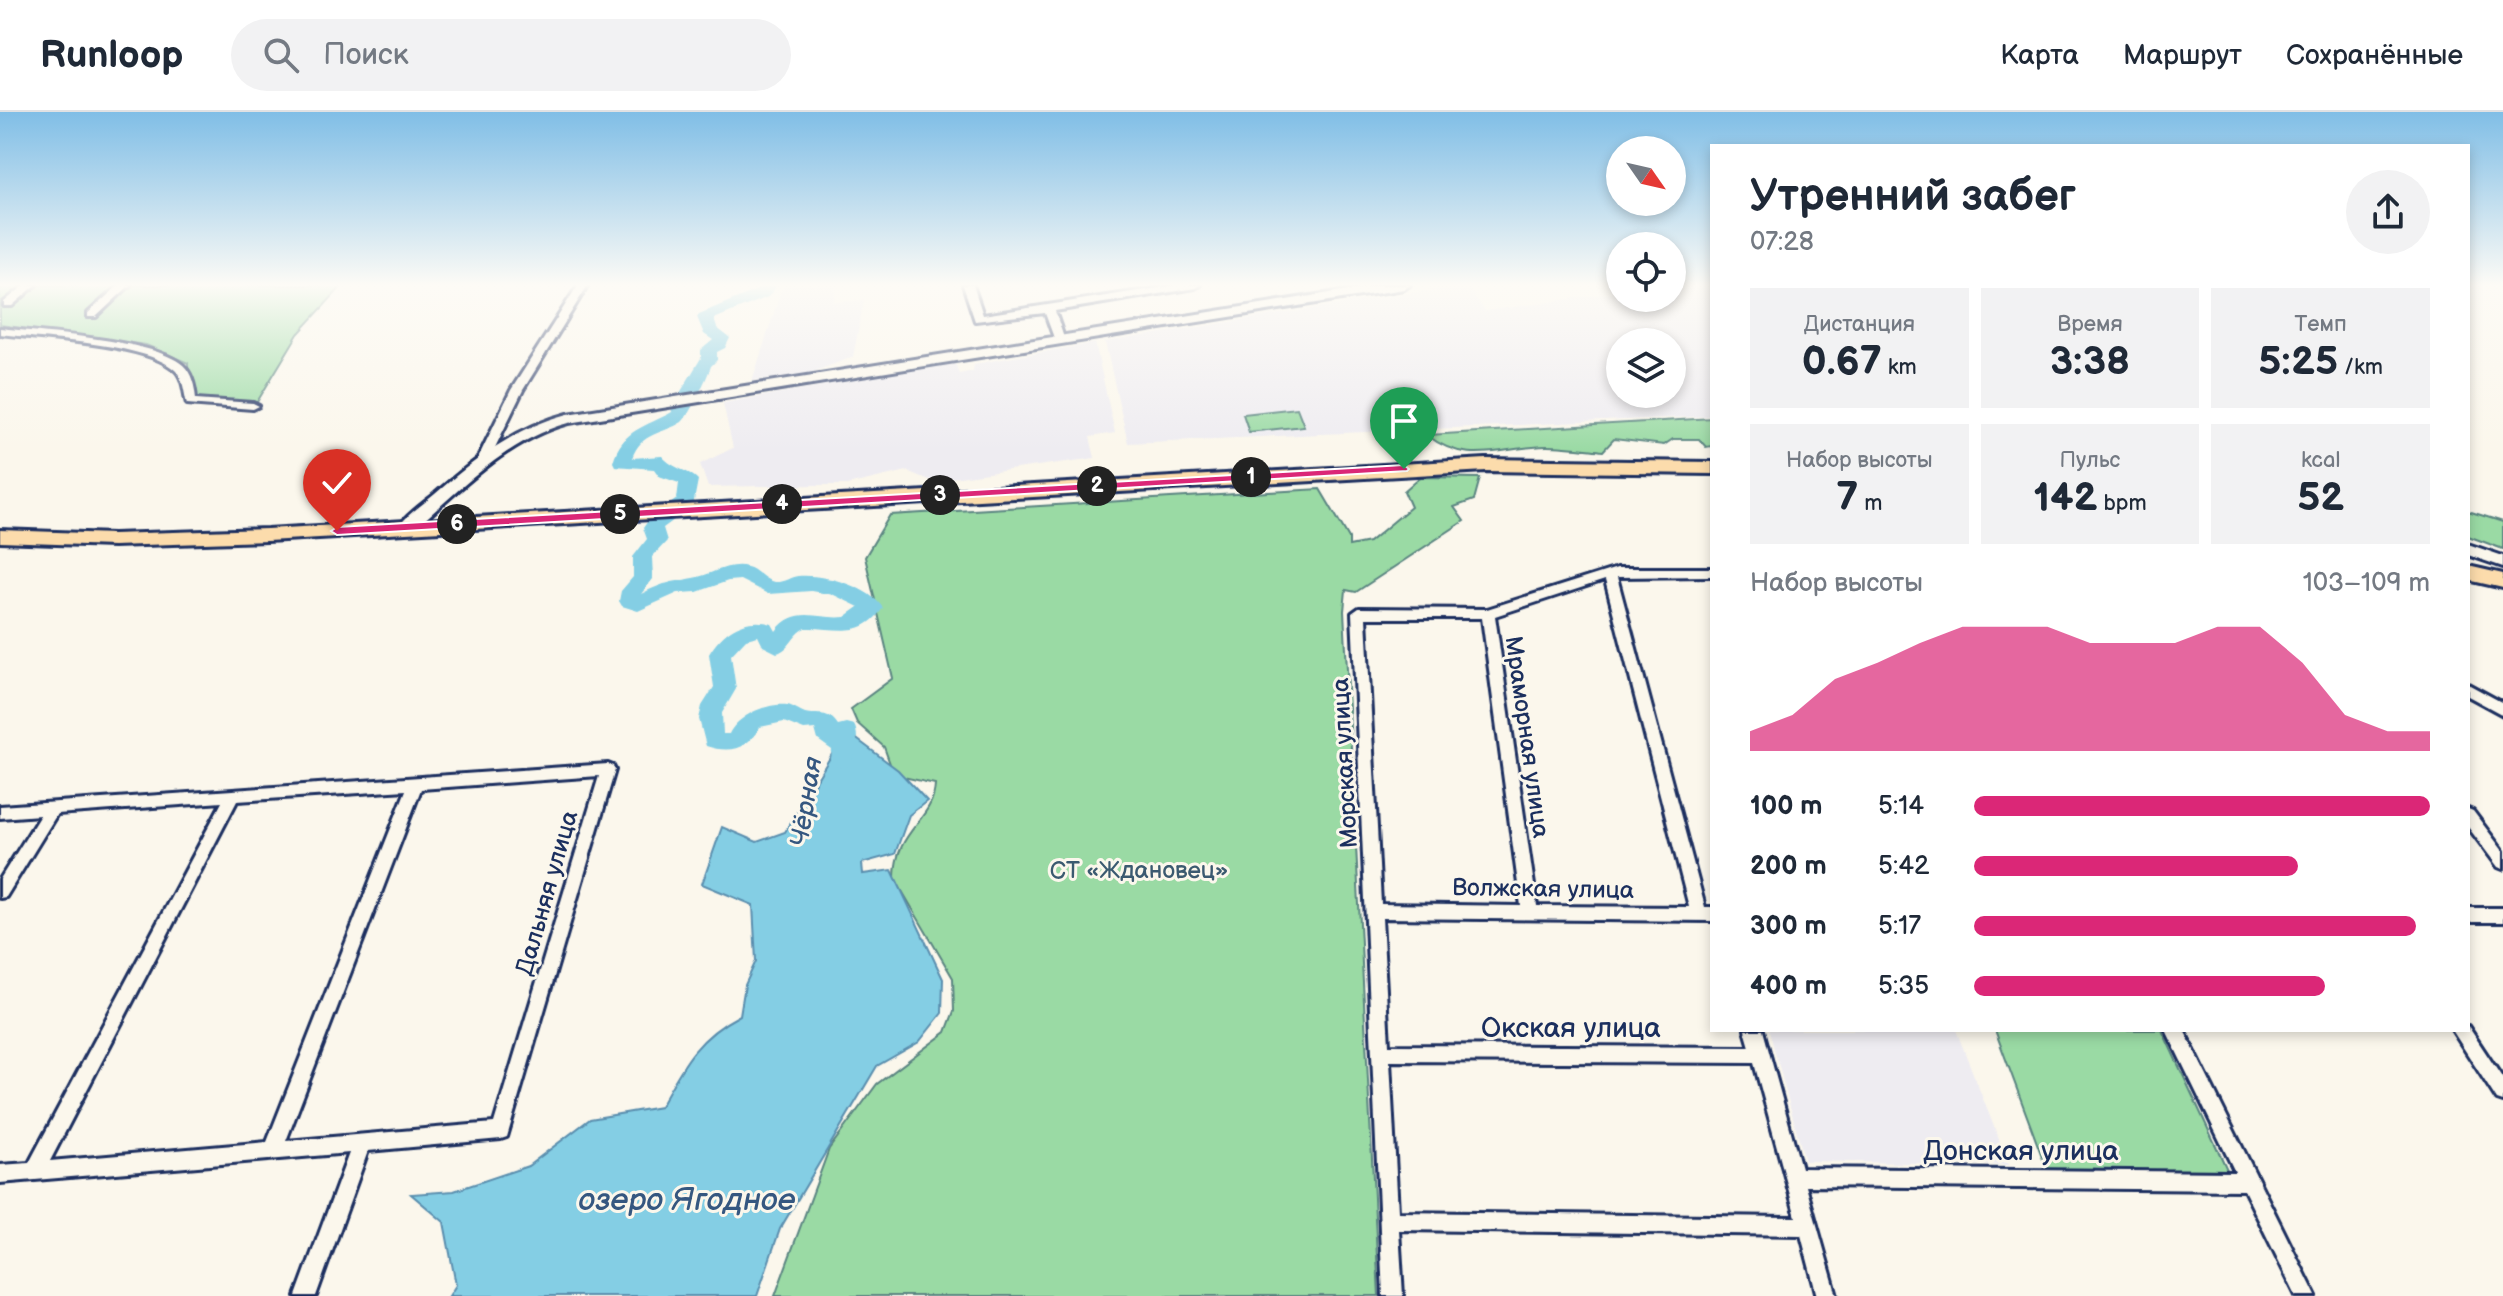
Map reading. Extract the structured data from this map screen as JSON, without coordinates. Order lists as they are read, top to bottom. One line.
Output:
{"streets":{"street":["Мраморная улица","Морская улица","Волжская улица","Дальняя улица","Окская улица","Донская улица"]},"crossings":[["Мраморная улица","Морская улица"],["Мраморная улица","Волжская улица"],["Морская улица","Волжская улица"],["Морская улица","Окская улица"]],"water":["Чёрная","озеро Ягодное"],"parks":["СТ «Ждановец»"],"north":"bottom right","page":{"header":"Runloop","search":"Поиск","nav":["Карта","Маршрут","Сохранённые"],"heading":["Утренний забег","07:28"],"stats":[["Дистанция","0.67 km"],["Время","3:38"],["Темп","5:25 /km"],["Набор высоты","7 m"],["Пульс","142 bpm"],["kcal","52"]],"pins":["1","2","3","4","5","6"],"chart":["Набор высоты","103–109 m"],"list":[{"name":"100 m","note":"5:14"},{"name":"200 m","note":"5:42"},{"name":"300 m","note":"5:17"},{"name":"400 m","note":"5:35"}]}}
